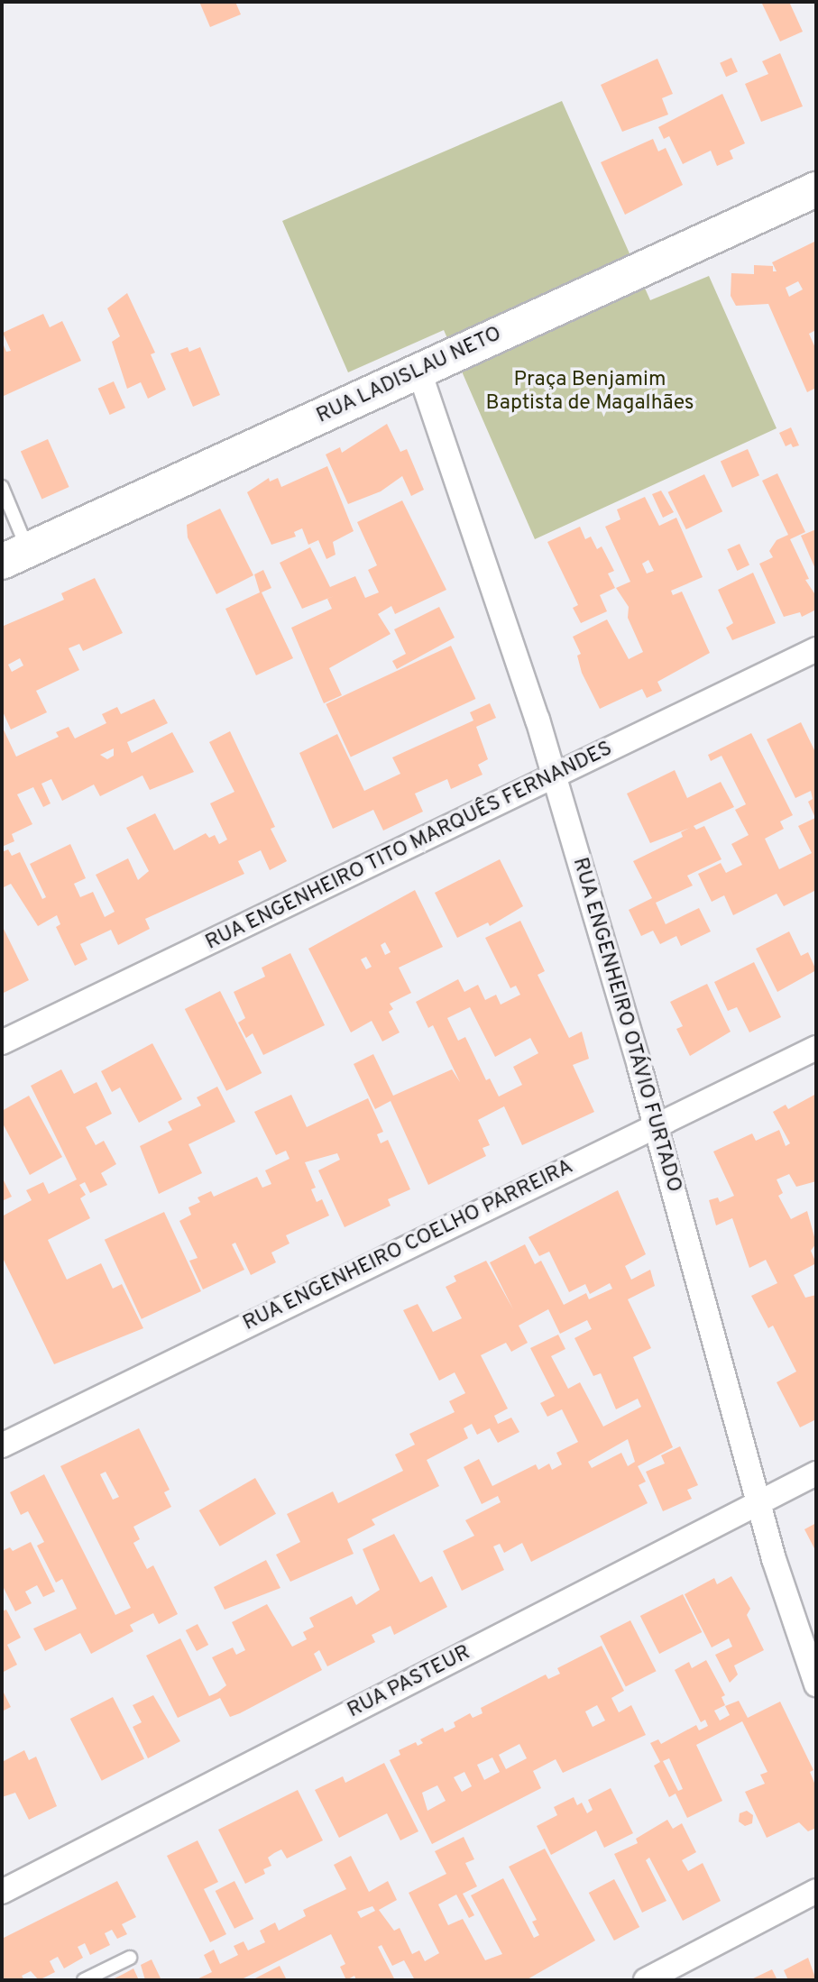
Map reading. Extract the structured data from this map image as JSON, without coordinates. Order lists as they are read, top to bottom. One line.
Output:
{"streets":{"street":["RUA LADISLAU NETO","RUA ENGENHEIRO TITO MARQUÊS FERNANDES","RUA ENGENHEIRO OTÁVIO FURTADO","RUA ENGENHEIRO COELHO PARREIRA","RUA PASTEUR"]},"crossings":[["RUA LADISLAU NETO","RUA ENGENHEIRO OTÁVIO FURTADO"],["RUA ENGENHEIRO TITO MARQUÊS FERNANDES","RUA ENGENHEIRO OTÁVIO FURTADO"],["RUA ENGENHEIRO OTÁVIO FURTADO","RUA ENGENHEIRO COELHO PARREIRA"],["RUA ENGENHEIRO OTÁVIO FURTADO","RUA PASTEUR"]],"parks":["Praça Benjamim Baptista de Magalhães"]}
